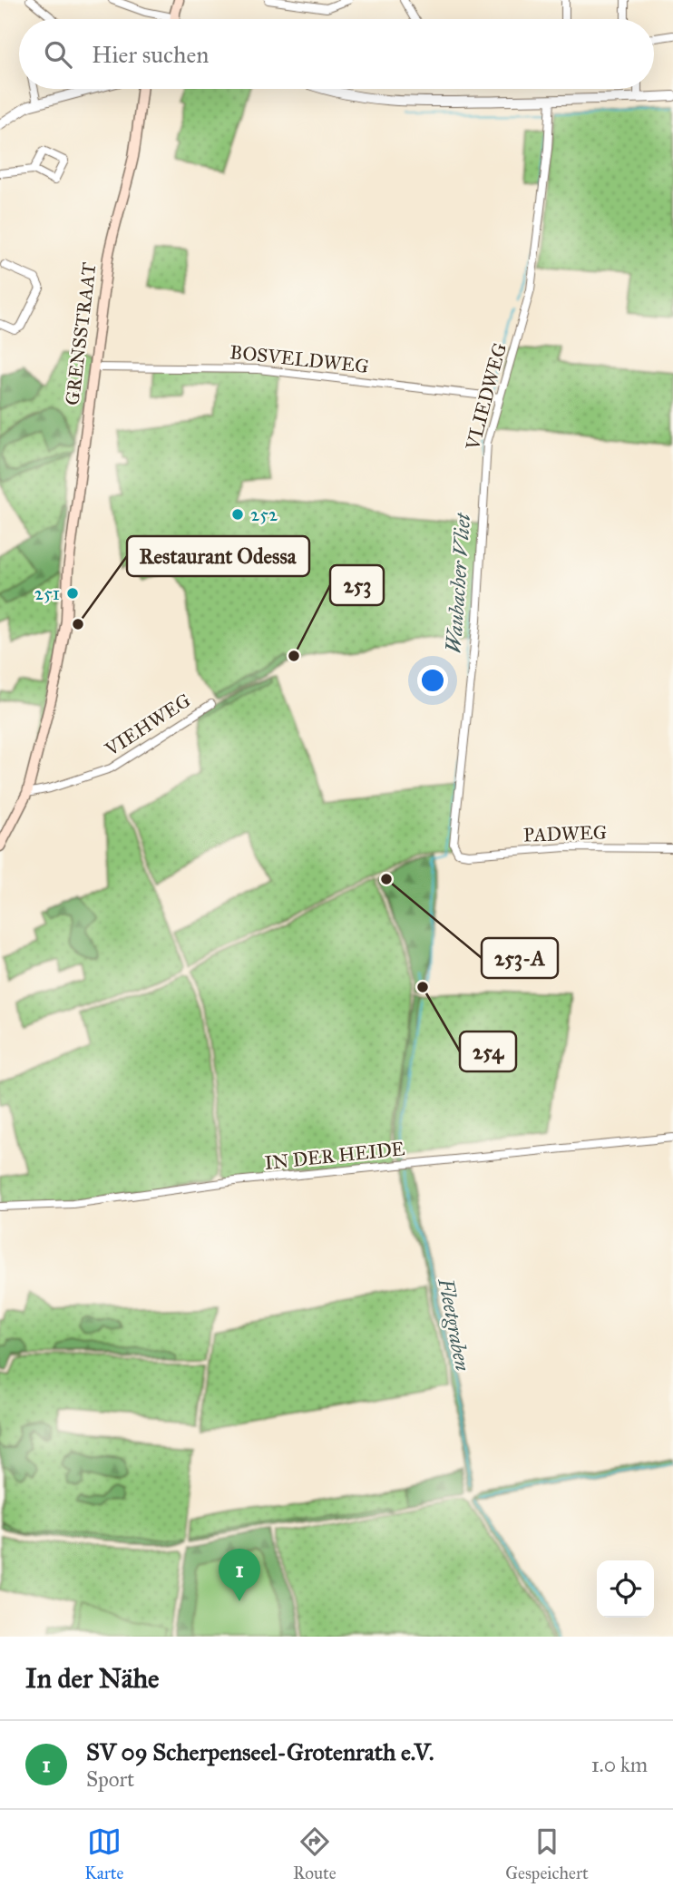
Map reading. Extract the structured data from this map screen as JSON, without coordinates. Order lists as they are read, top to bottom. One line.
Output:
{"streets":{"main road":["GRENSSTRAAT"],"street":["BOSVELDWEG","VLIEDWEG","VIEHWEG","PADWEG","IN DER HEIDE"]},"crossings":[["GRENSSTRAAT","BOSVELDWEG"],["GRENSSTRAAT","VIEHWEG"],["BOSVELDWEG","VLIEDWEG"],["VLIEDWEG","PADWEG"]],"water":["Waubacher Vliet","Fleetgraben"],"places":["252","251","Restaurant Odessa","253","253-A","254"],"page":{"search":"Hier suchen","pins":"1","heading":"In der Nähe","list":[{"mark":"1","name":"SV 09 Scherpenseel-Grotenrath e.V.","note":"Sport","value":"1.0 km"}],"nav":["Karte","Route","Gespeichert"]}}
